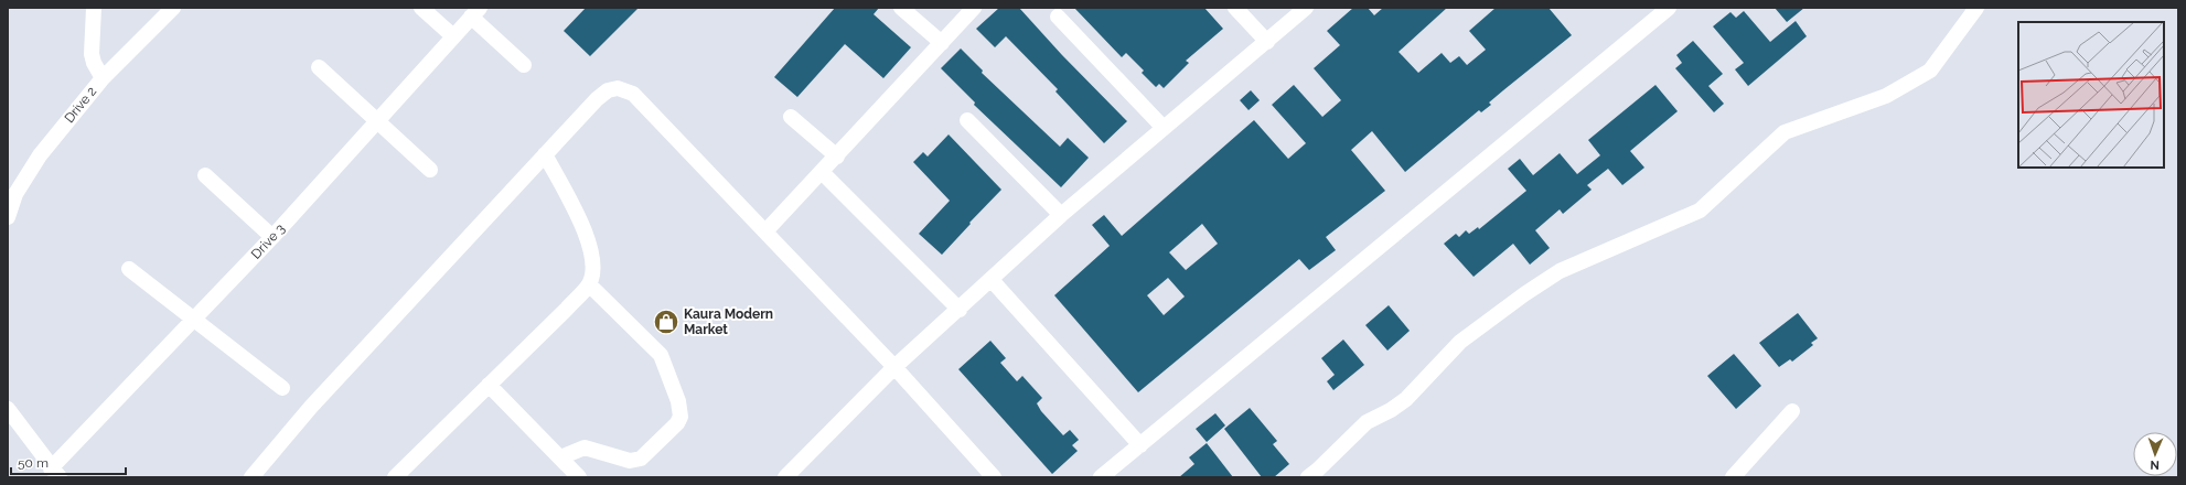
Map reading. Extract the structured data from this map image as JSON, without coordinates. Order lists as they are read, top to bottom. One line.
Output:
{"streets":{"street":["Drive 2","Drive 3"]},"places":{"shop":["Kaura Modern Market"]},"scale_bar":"50 m","north":"bottom"}
